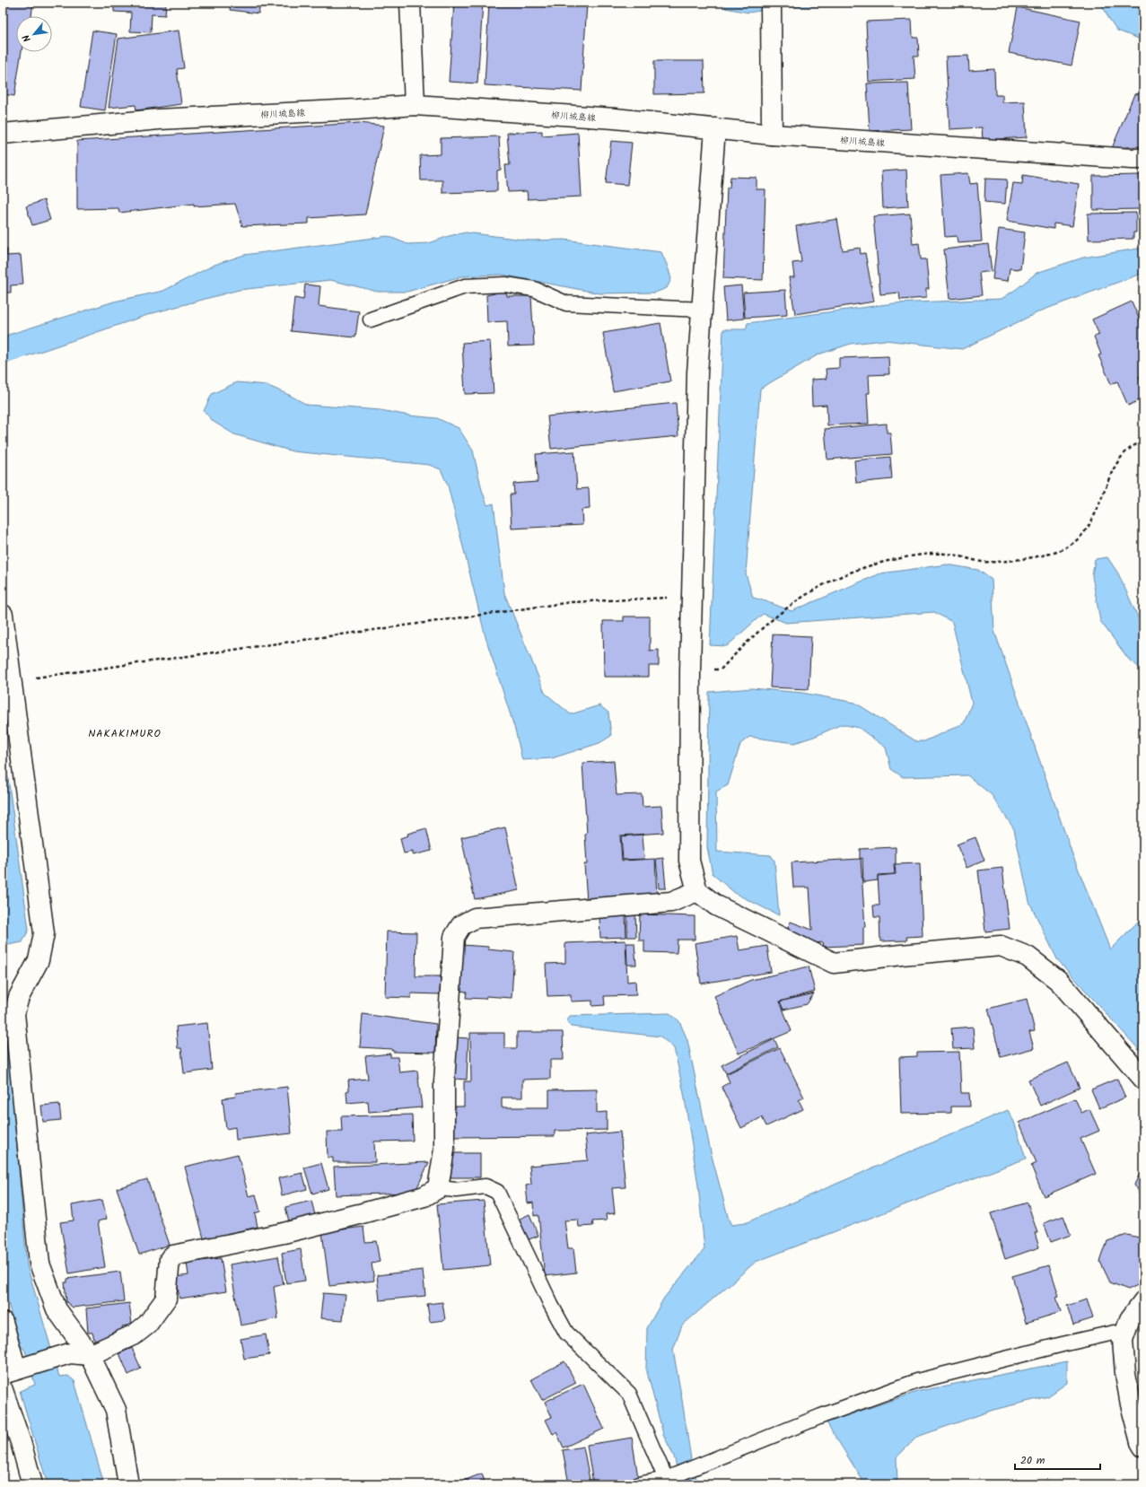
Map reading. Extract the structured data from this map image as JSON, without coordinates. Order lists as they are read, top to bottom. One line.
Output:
{"streets":{"street":["柳川城島線"]},"districts":["NAKAKIMURO"],"scale_bar":"20 m","north":"bottom left"}
